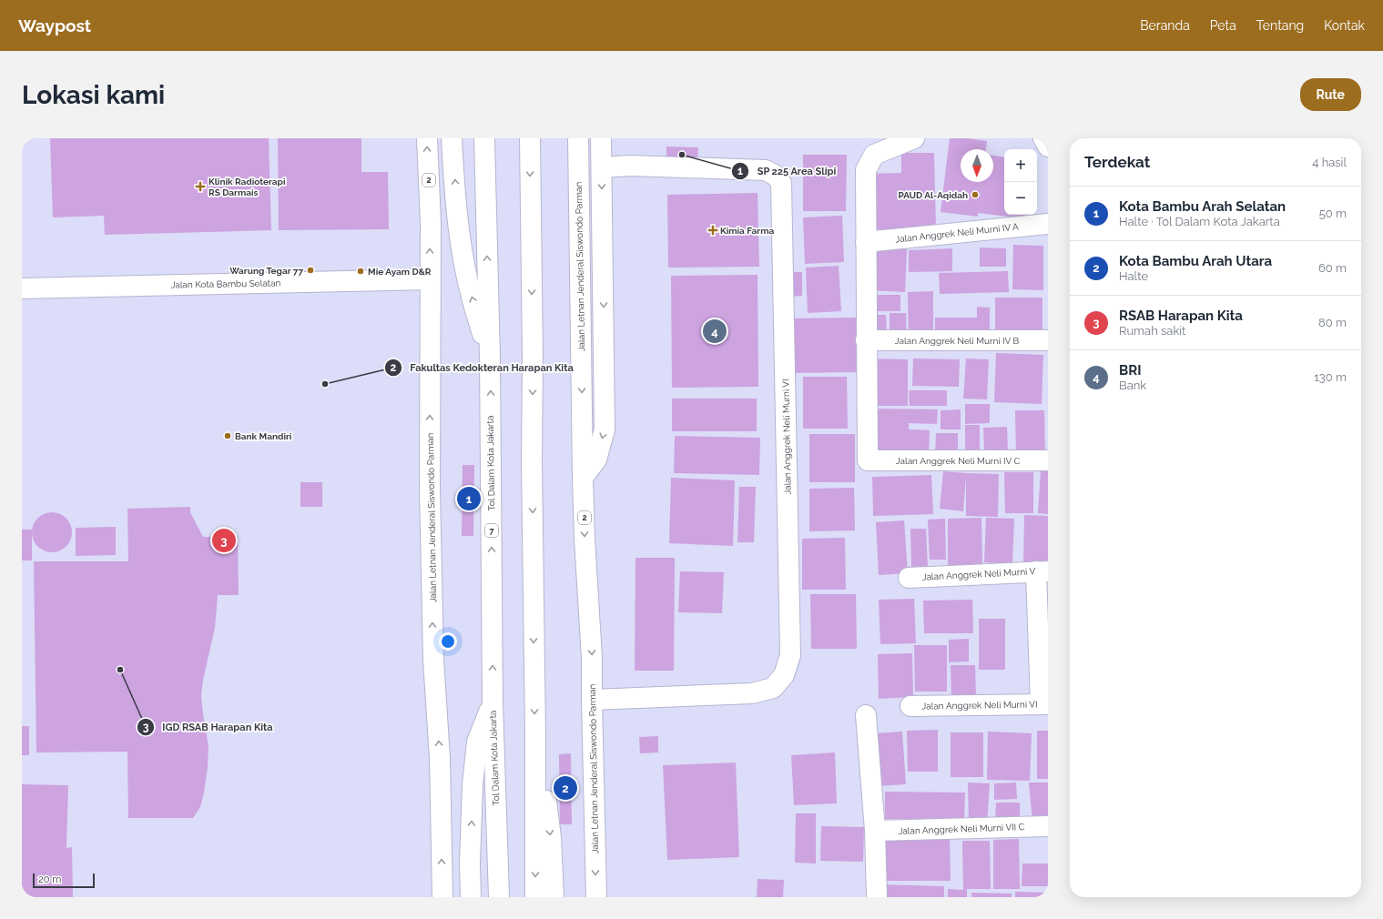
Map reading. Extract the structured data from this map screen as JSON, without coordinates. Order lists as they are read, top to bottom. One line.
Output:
{"streets":{"main road":["2","Jalan Anggrek Neli Murni IV A","Jalan Letnan Jenderal Siswondo Parman","Jalan Kota Bambu Selatan","Jalan Anggrek Neli Murni IV B","Jalan Anggrek Neli Murni VI","Jalan Anggrek Neli Murni IV C","Tol Dalam Kota Jakarta","7","Jalan Anggrek Neli Murni V","Jalan Anggrek Neli Murni VII C"]},"crossings":[["Jalan Letnan Jenderal Siswondo Parman","Jalan Kota Bambu Selatan"],["Jalan Letnan Jenderal Siswondo Parman","Jalan Anggrek Neli Murni VI"],["Jalan Anggrek Neli Murni IV B","Jalan Anggrek Neli Murni IV C"]],"places":{"other":["SP 225 Area Slipi","PAUD Al-Aqidah","Warung Tegar 77","Mie Ayam D&R","Fakultas Kedokteran Harapan Kita","Bank Mandiri","IGD RSAB Harapan Kita"],"health":["Klinik Radioterapi RS Darmais","Kimia Farma"]},"scale_bar":"20 m","north":"bottom","page":{"header":"Waypost","nav":["Beranda","Peta","Tentang","Kontak"],"buttons":"Rute","title":"Lokasi kami","heading":["Terdekat","4 hasil"],"map_buttons":["+","−"],"list":[{"mark":"1","name":"Kota Bambu Arah Selatan","note":"Halte · Tol Dalam Kota Jakarta","value":"50 m"},{"mark":"2","name":"Kota Bambu Arah Utara","note":"Halte","value":"60 m"},{"mark":"3","name":"RSAB Harapan Kita","note":"Rumah sakit","value":"80 m"},{"mark":"4","name":"BRI","note":"Bank","value":"130 m"}],"pins":["4","1","3","2"],"scale":"20 m"}}
